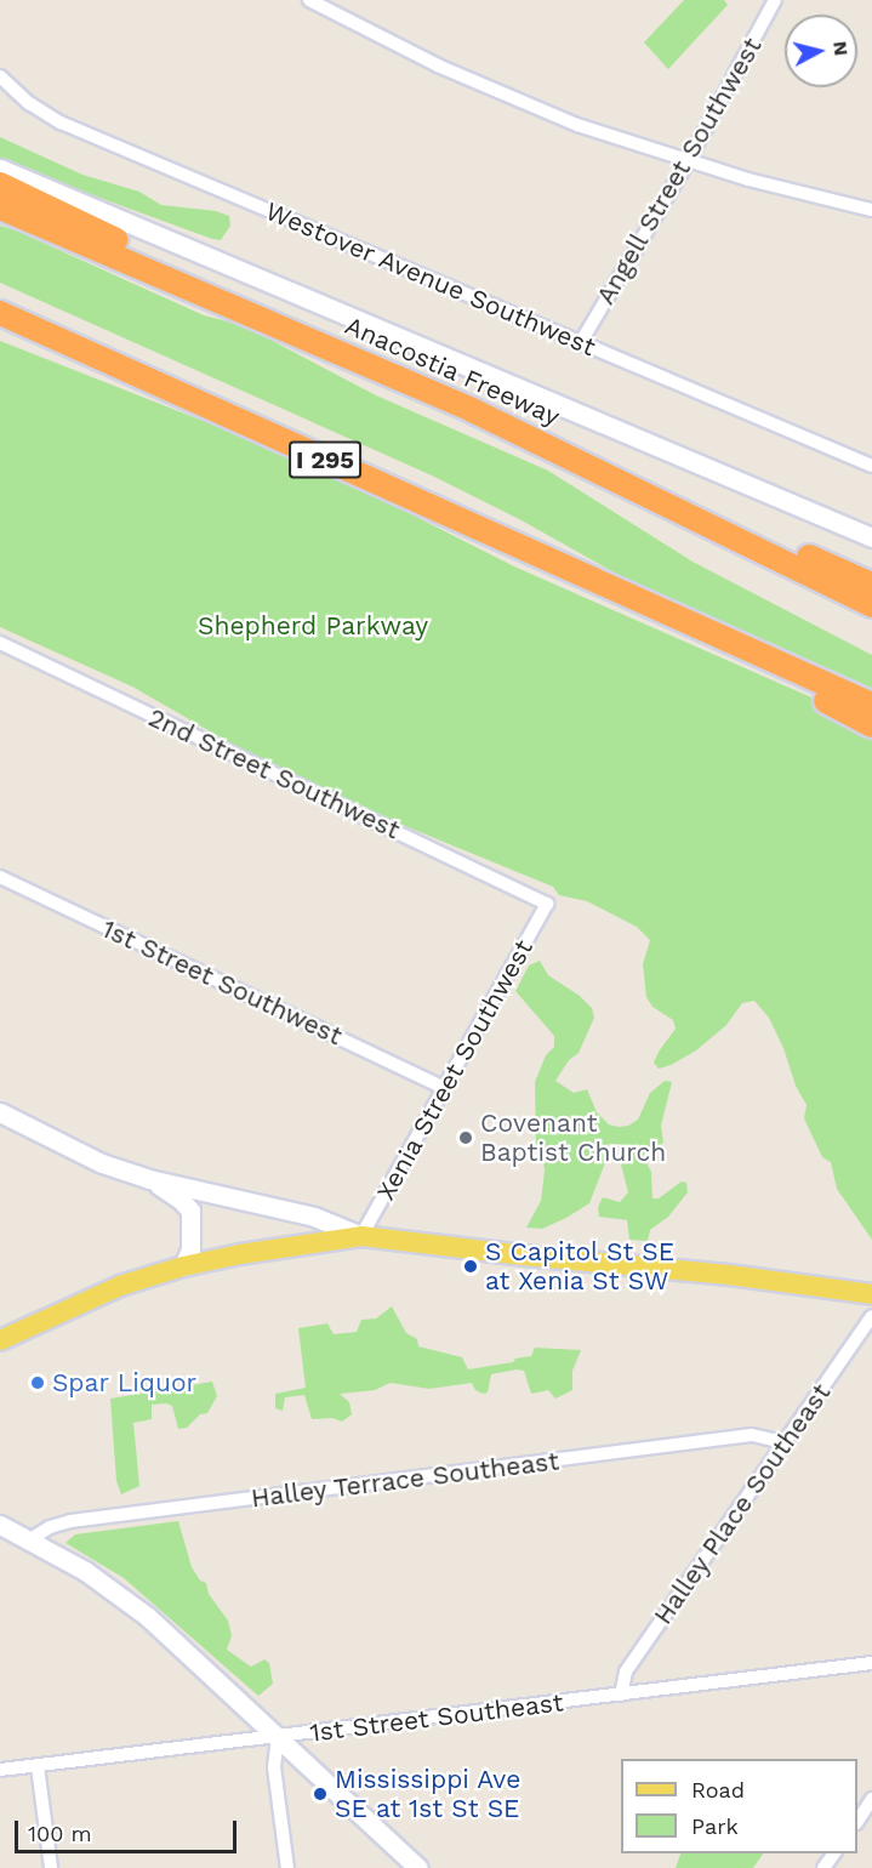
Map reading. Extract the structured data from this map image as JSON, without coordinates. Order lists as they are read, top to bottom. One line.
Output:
{"streets":{"highway":["Anacostia Freeway","I 295"],"street":["Angell Street Southwest","Westover Avenue Southwest","2nd Street Southwest","1st Street Southwest","Xenia Street Southwest","Halley Terrace Southeast","Halley Place Southeast","1st Street Southeast"]},"crossings":[["Angell Street Southwest","Westover Avenue Southwest"],["2nd Street Southwest","Xenia Street Southwest"],["1st Street Southwest","Xenia Street Southwest"],["Halley Terrace Southeast","Halley Place Southeast"],["Halley Place Southeast","1st Street Southeast"]],"parks":["Shepherd Parkway"],"places":["Covenant Baptist Church","S Capitol St SE at Xenia St SW","Spar Liquor","Mississippi Ave SE at 1st St SE"],"legend":["Road","Park"],"scale_bar":"100 m","north":"right"}
